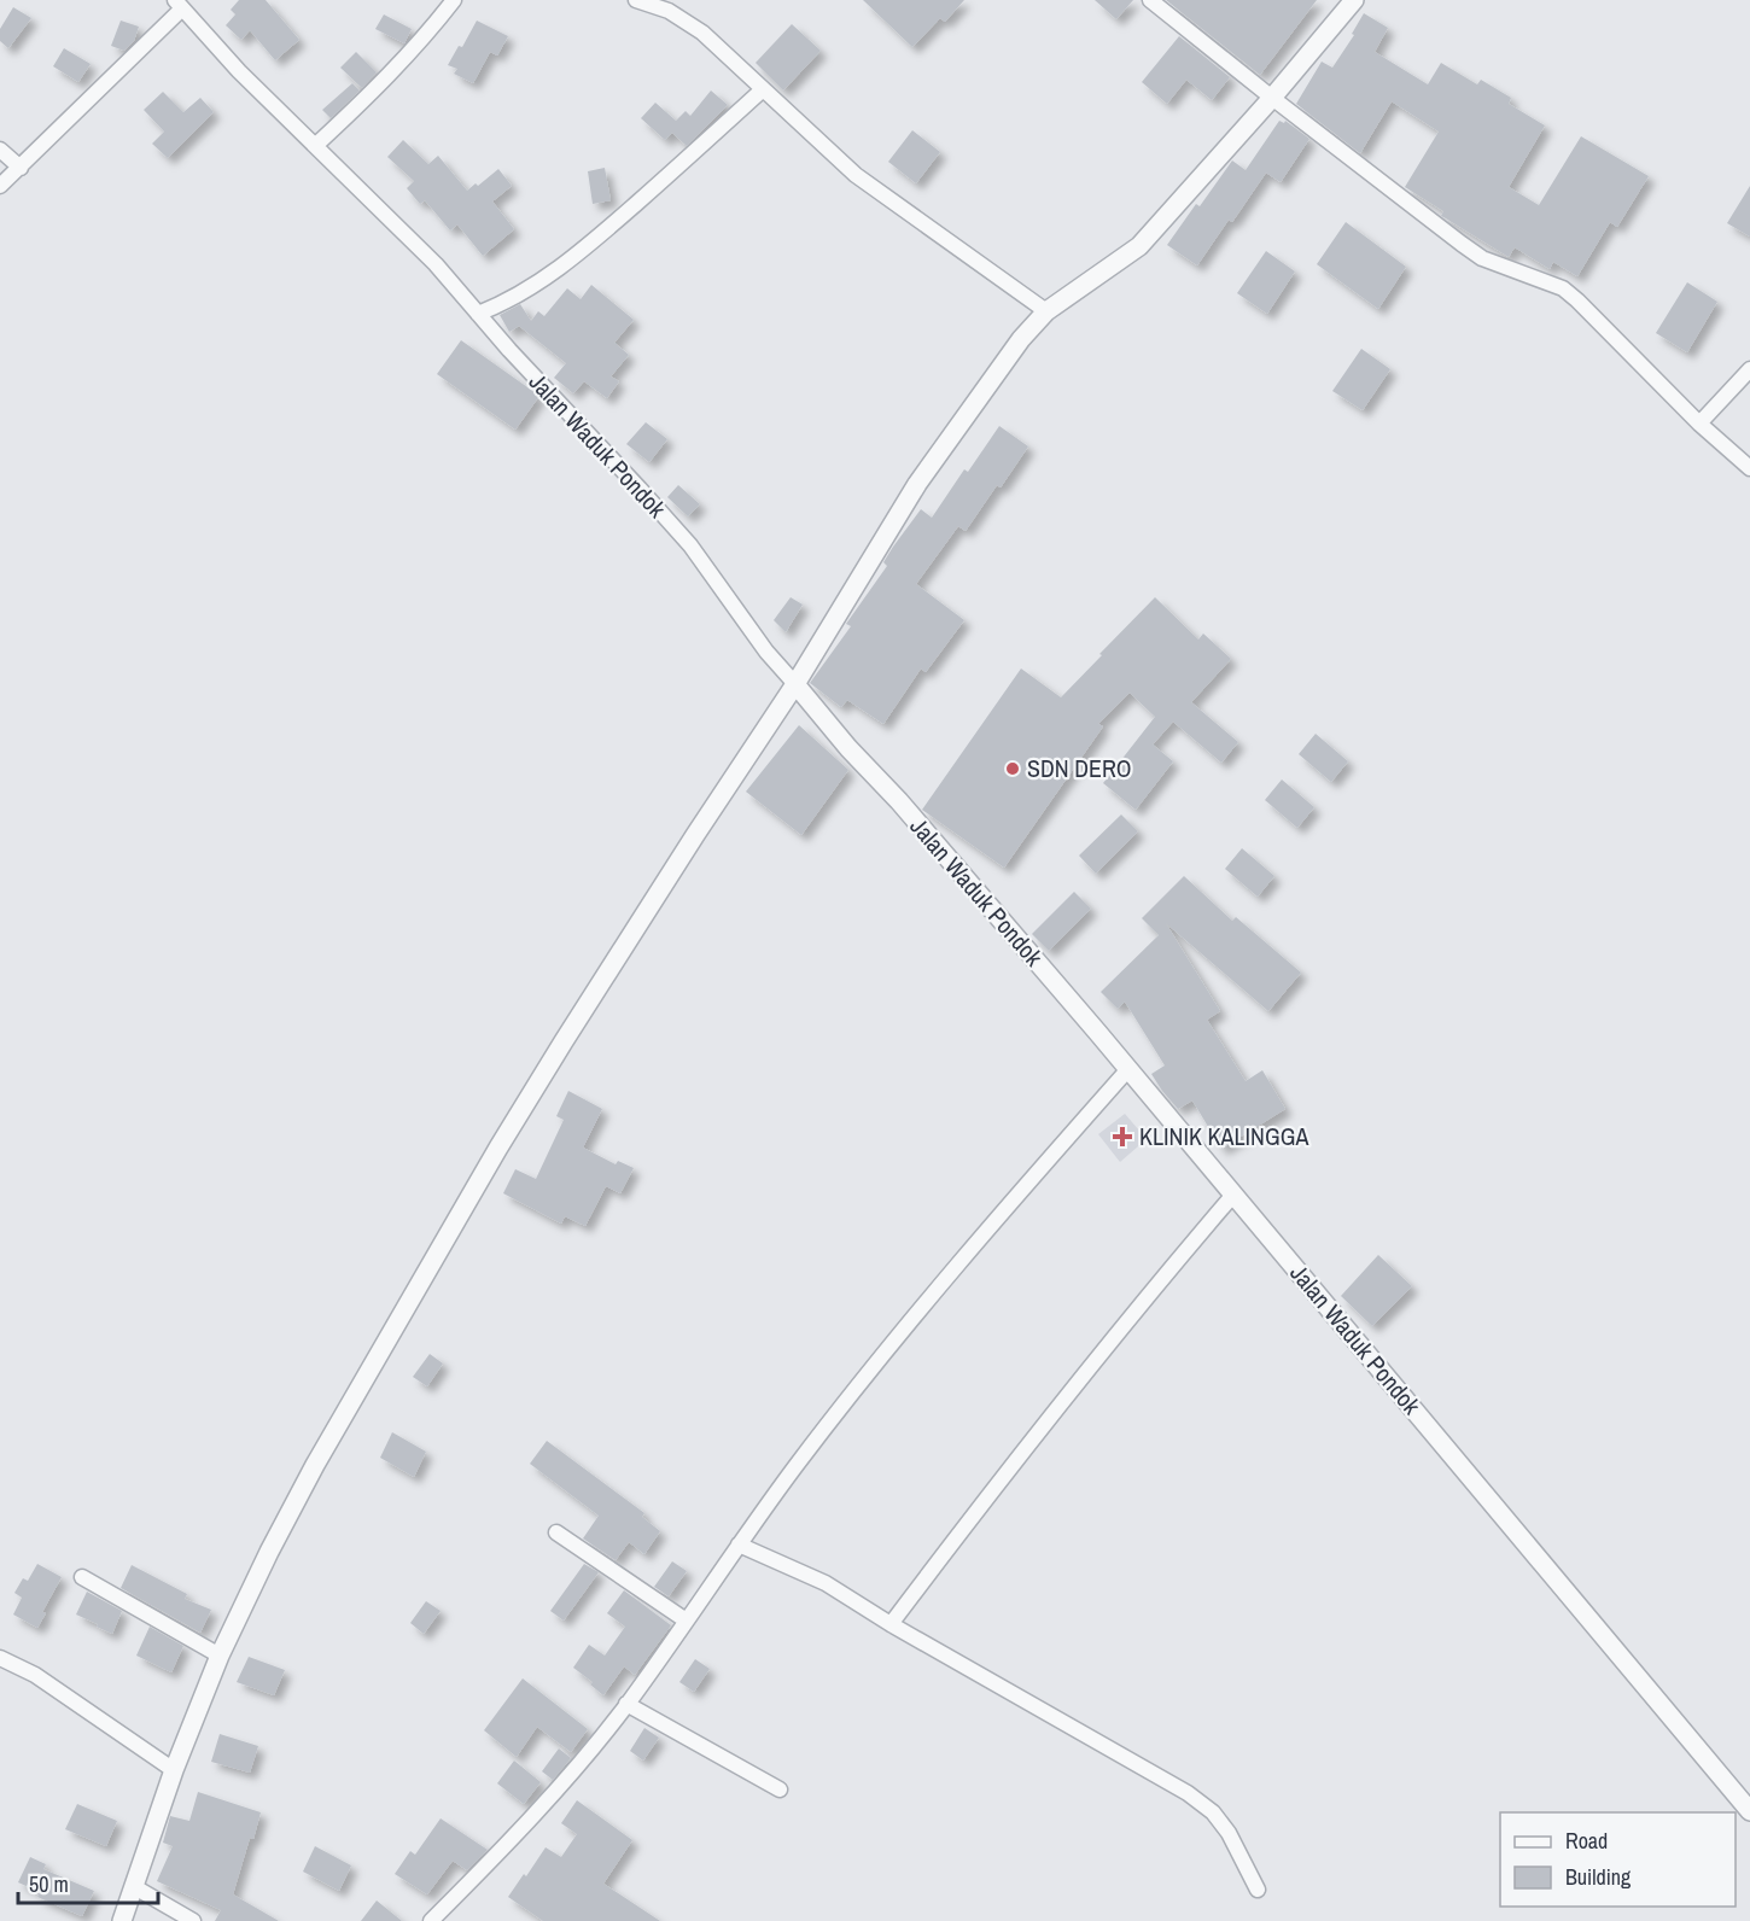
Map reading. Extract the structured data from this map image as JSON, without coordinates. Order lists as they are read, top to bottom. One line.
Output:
{"streets":{"street":["Jalan Waduk Pondok"]},"places":{"other":["SDN DERO"],"health":["KLINIK KALINGGA"]},"legend":["Road","Building"],"scale_bar":"50 m"}
